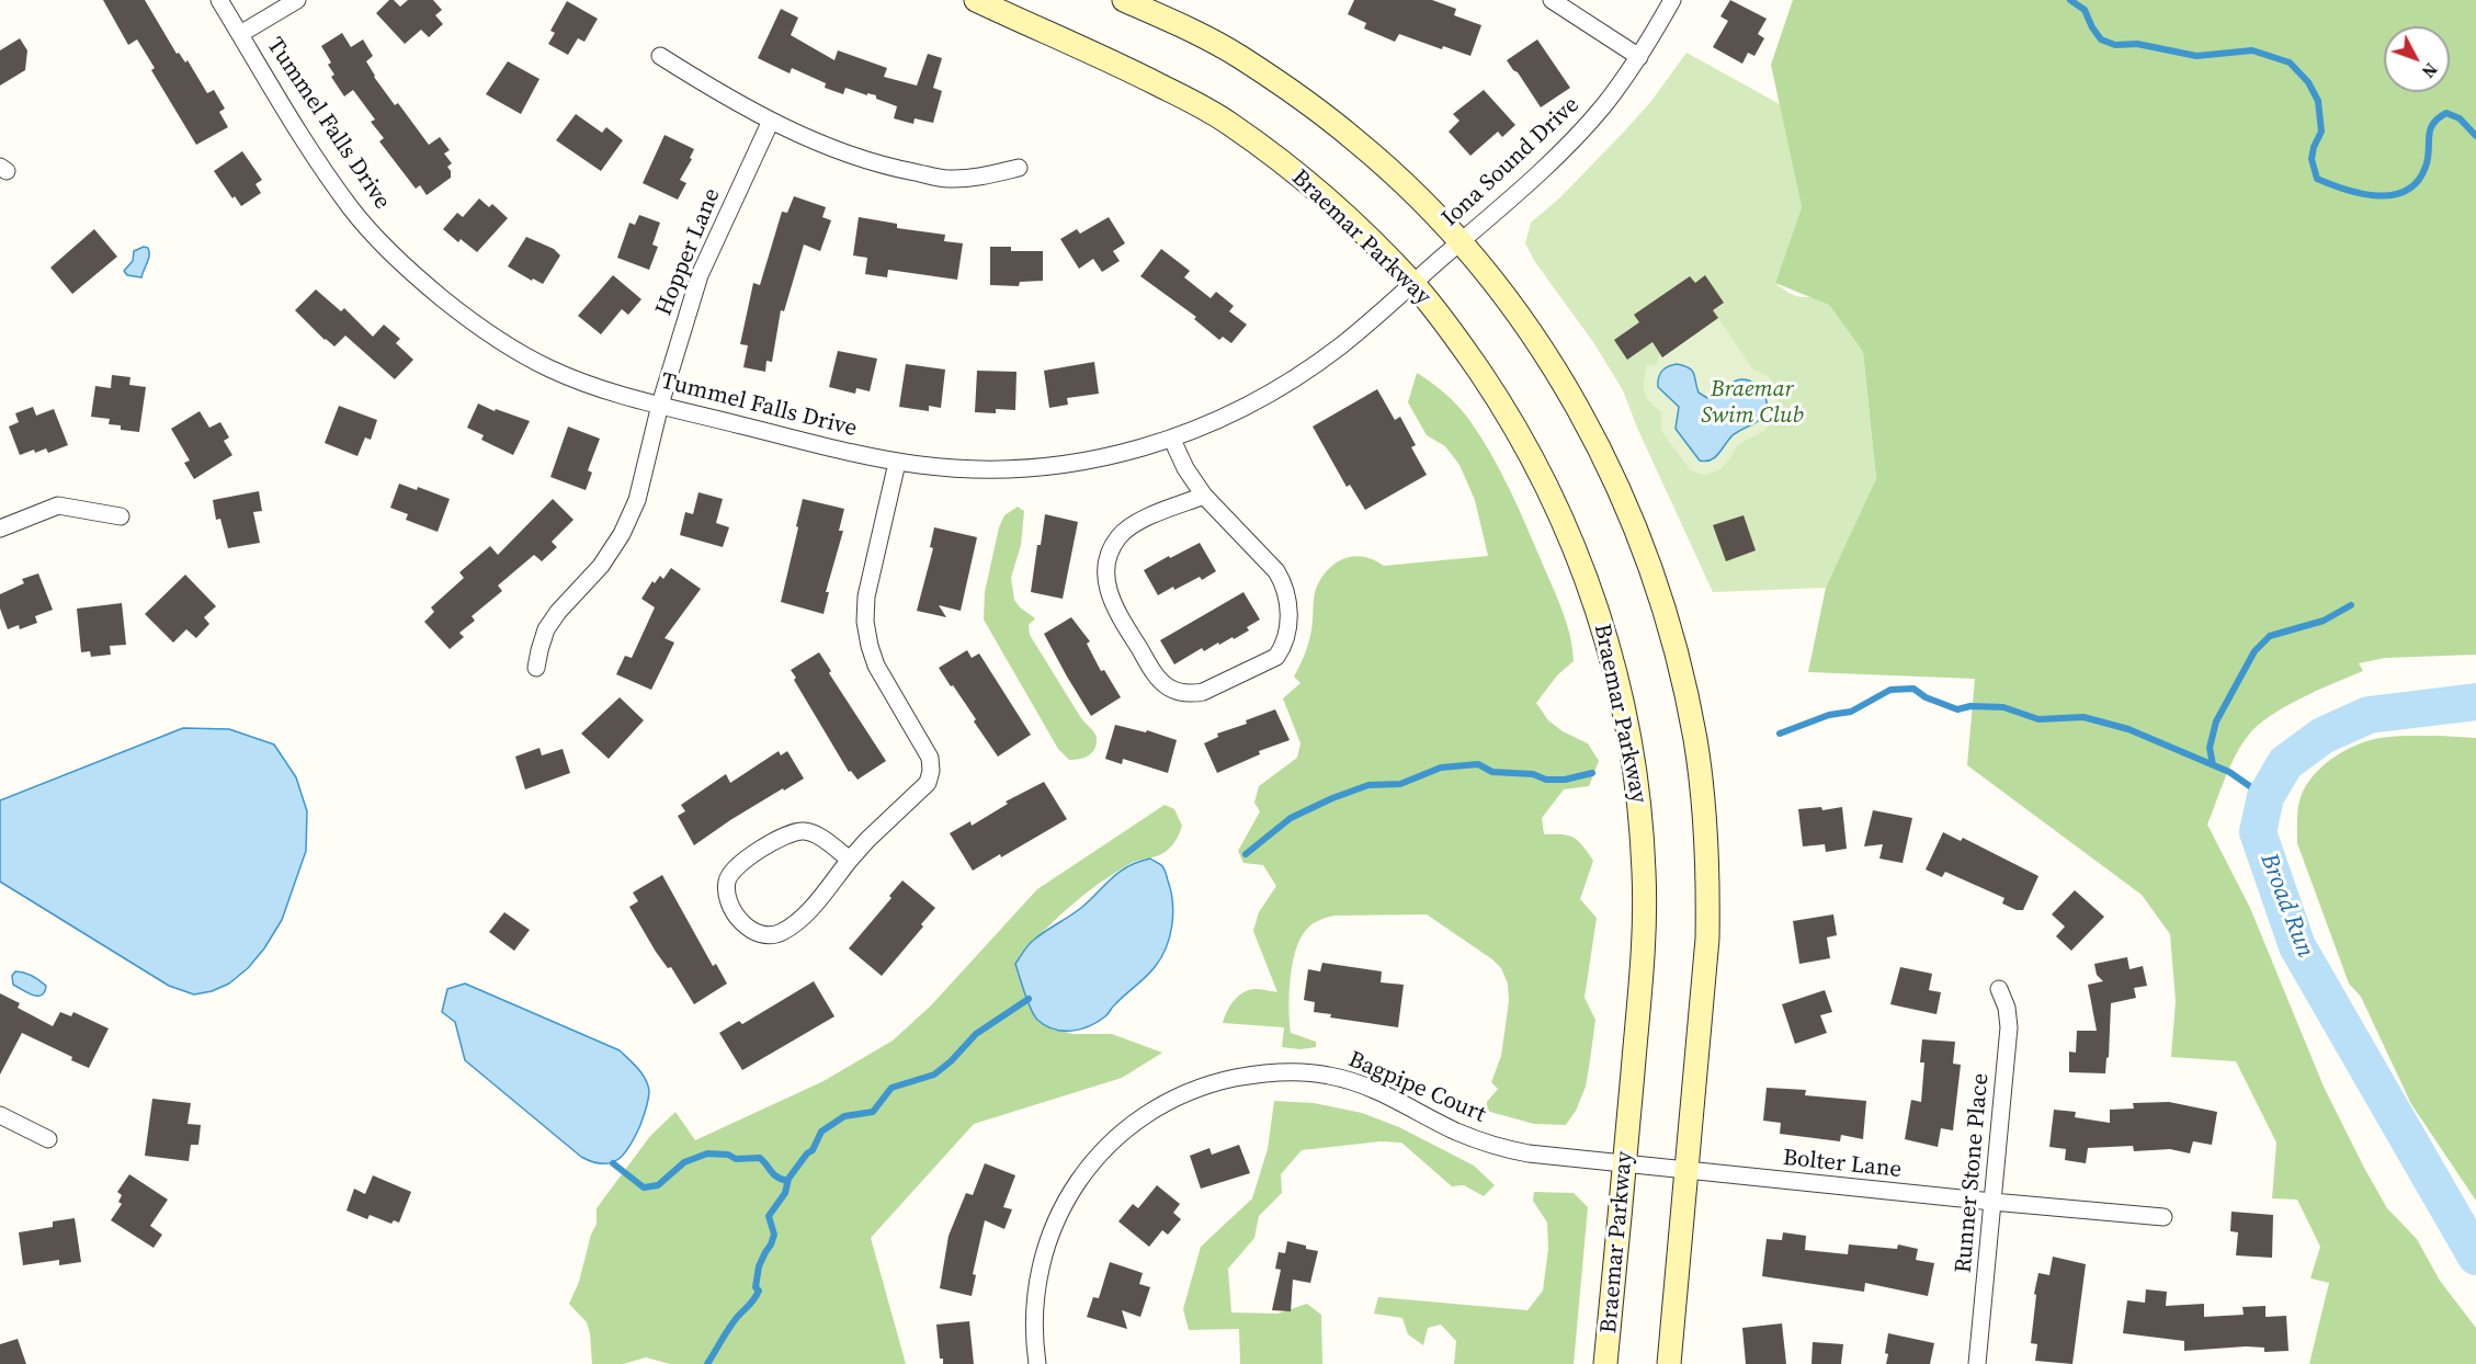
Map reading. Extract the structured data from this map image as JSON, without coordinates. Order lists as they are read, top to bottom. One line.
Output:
{"streets":{"street":["Tummel Falls Drive","Iona Sound Drive","Braemar Parkway","Hopper Lane","Bagpipe Court","Bolter Lane","Runner Stone Place"]},"crossings":[["Tummel Falls Drive","Iona Sound Drive"],["Tummel Falls Drive","Braemar Parkway"],["Tummel Falls Drive","Hopper Lane"],["Iona Sound Drive","Braemar Parkway"],["Braemar Parkway","Bagpipe Court"],["Bagpipe Court","Bolter Lane"],["Bolter Lane","Runner Stone Place"]],"water":["Broad Run"],"parks":["Braemar Swim Club"],"north":"bottom right"}
